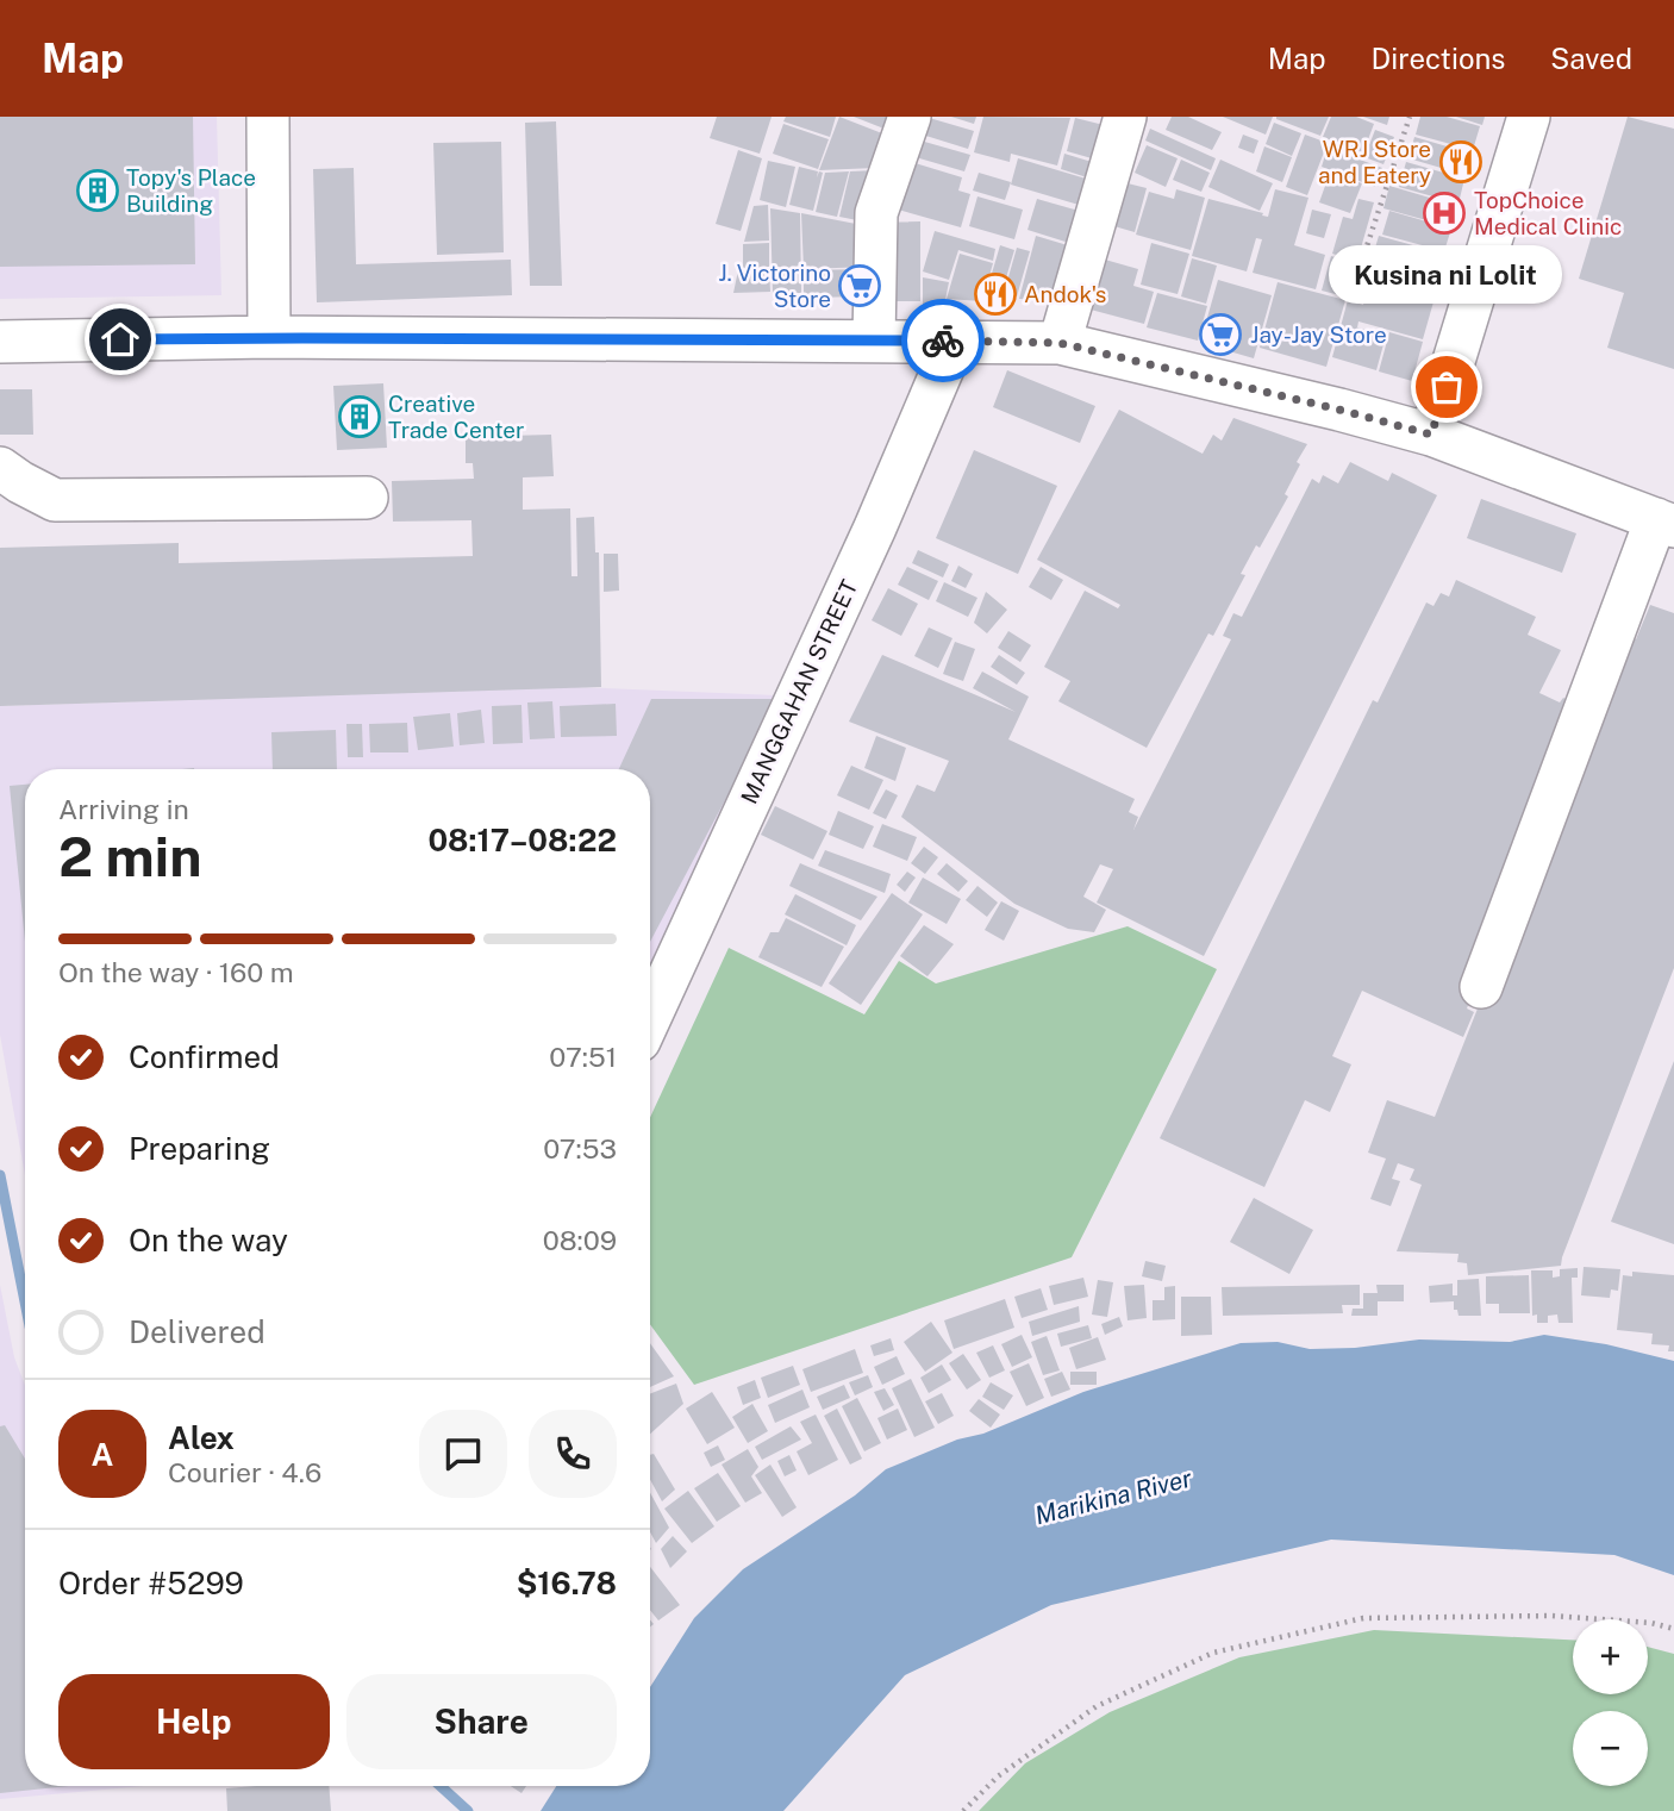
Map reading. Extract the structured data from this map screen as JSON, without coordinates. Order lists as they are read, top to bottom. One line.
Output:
{"streets":{"street":["MANGGAHAN STREET"]},"water":["Marikina River"],"places":{"restaurant":["WRJ Store and Eatery","Andok's"],"building":["Topy's Place Building","Creative Trade Center"],"hospital":["TopChoice Medical Clinic"],"supermarket":["J. Victorino Store","Jay-Jay Store"],"other":["Kusina ni Lolit"]},"page":{"header":"Map","nav":["Map","Directions","Saved"],"bubble":"Kusina ni Lolit","heading":["2 min","Arriving in","08:17–08:22"],"panel":["Alex","Courier · 4.6","Order #5299","$16.78"],"bar":"On the way · 160 m","list":[["Confirmed","07:51"],["Preparing","07:53"],["On the way","08:09"],"Delivered"],"round":"A","map_buttons":["+","−"],"buttons":["Help","Share"]}}
